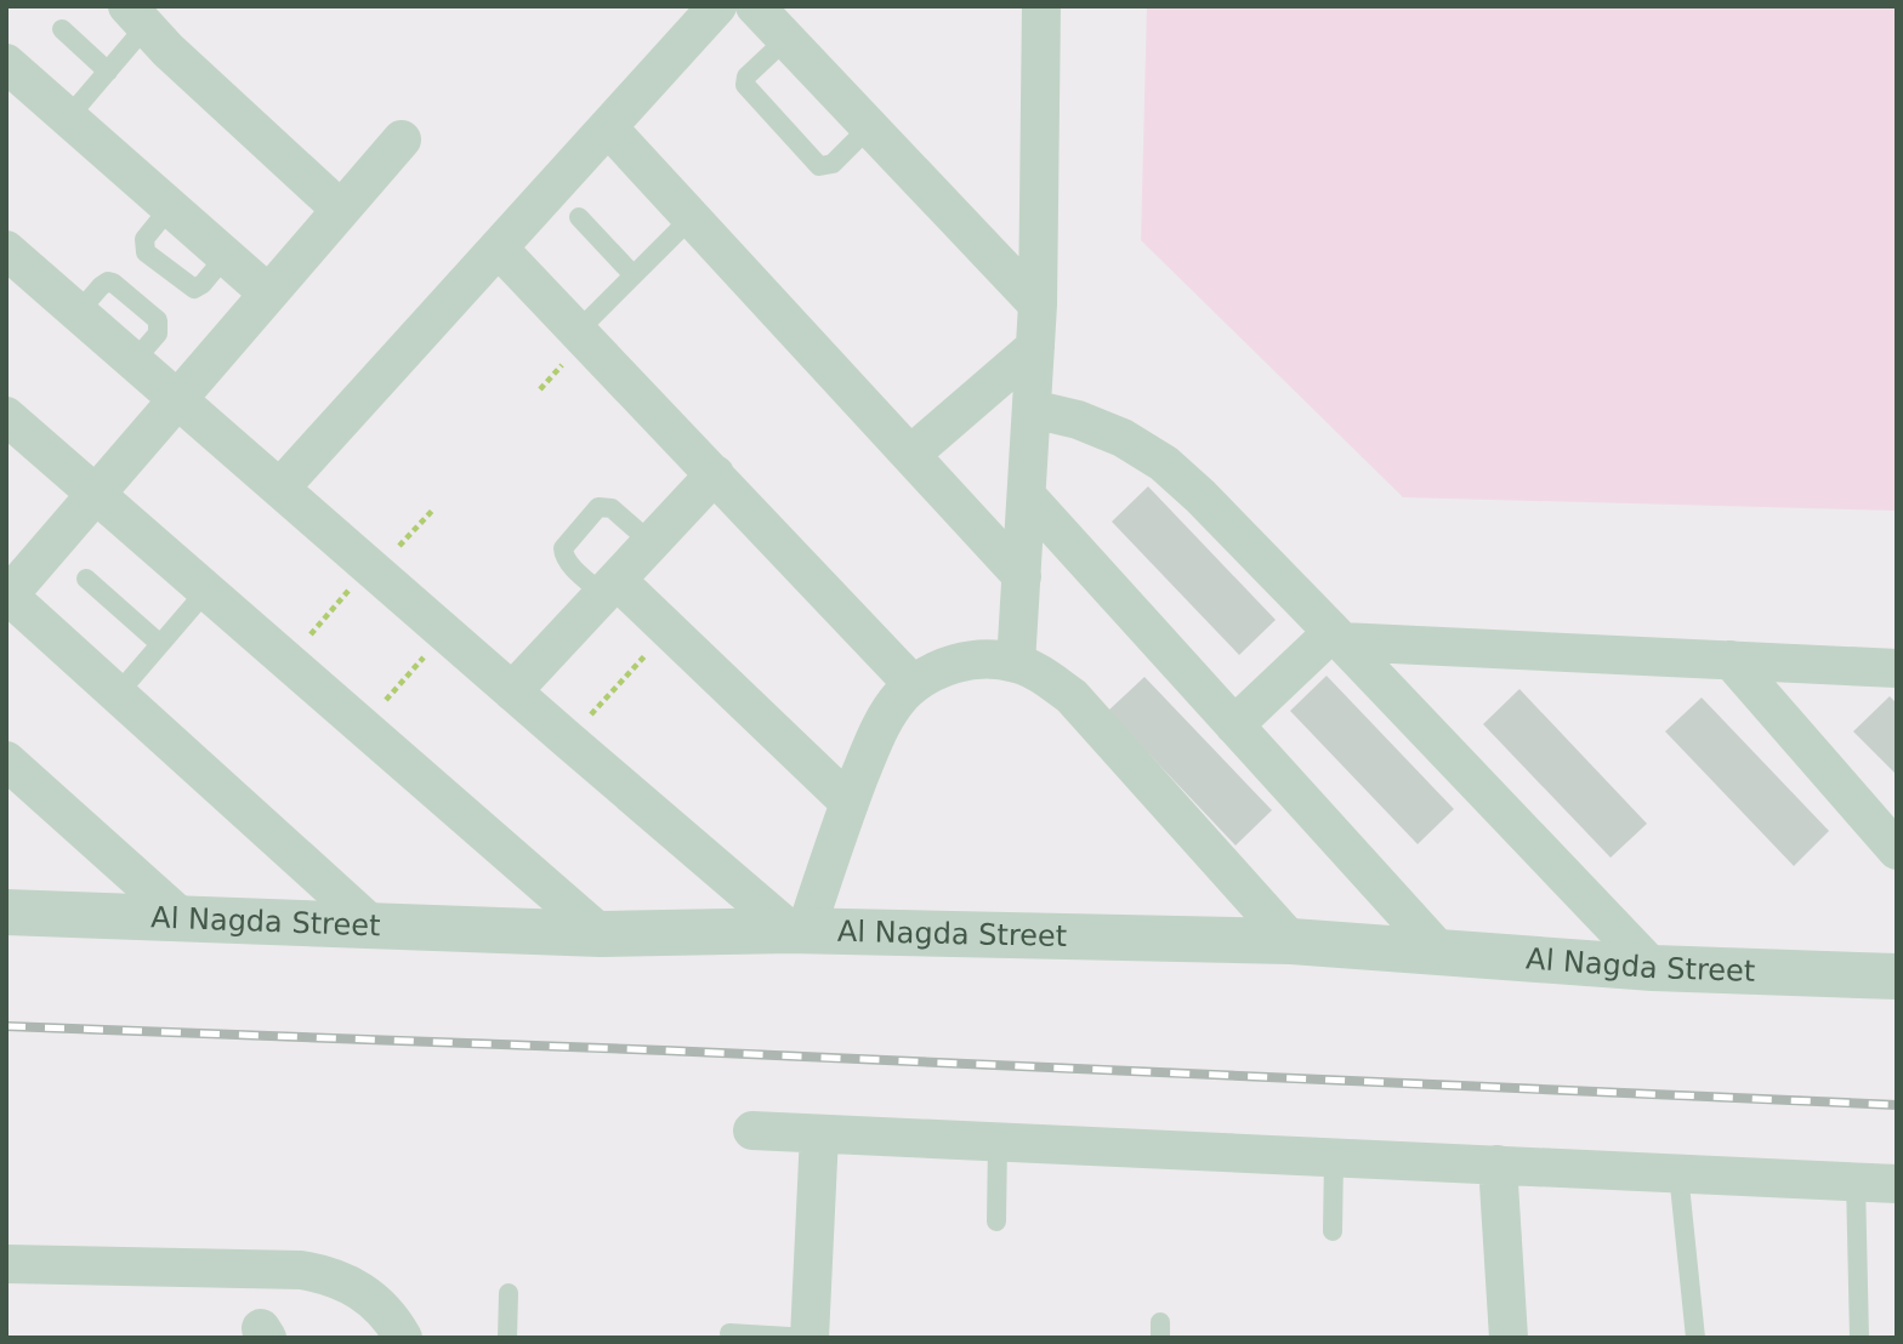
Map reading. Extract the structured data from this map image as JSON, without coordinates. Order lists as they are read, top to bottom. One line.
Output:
{"streets":{"street":["Al Nagda Street"]}}
